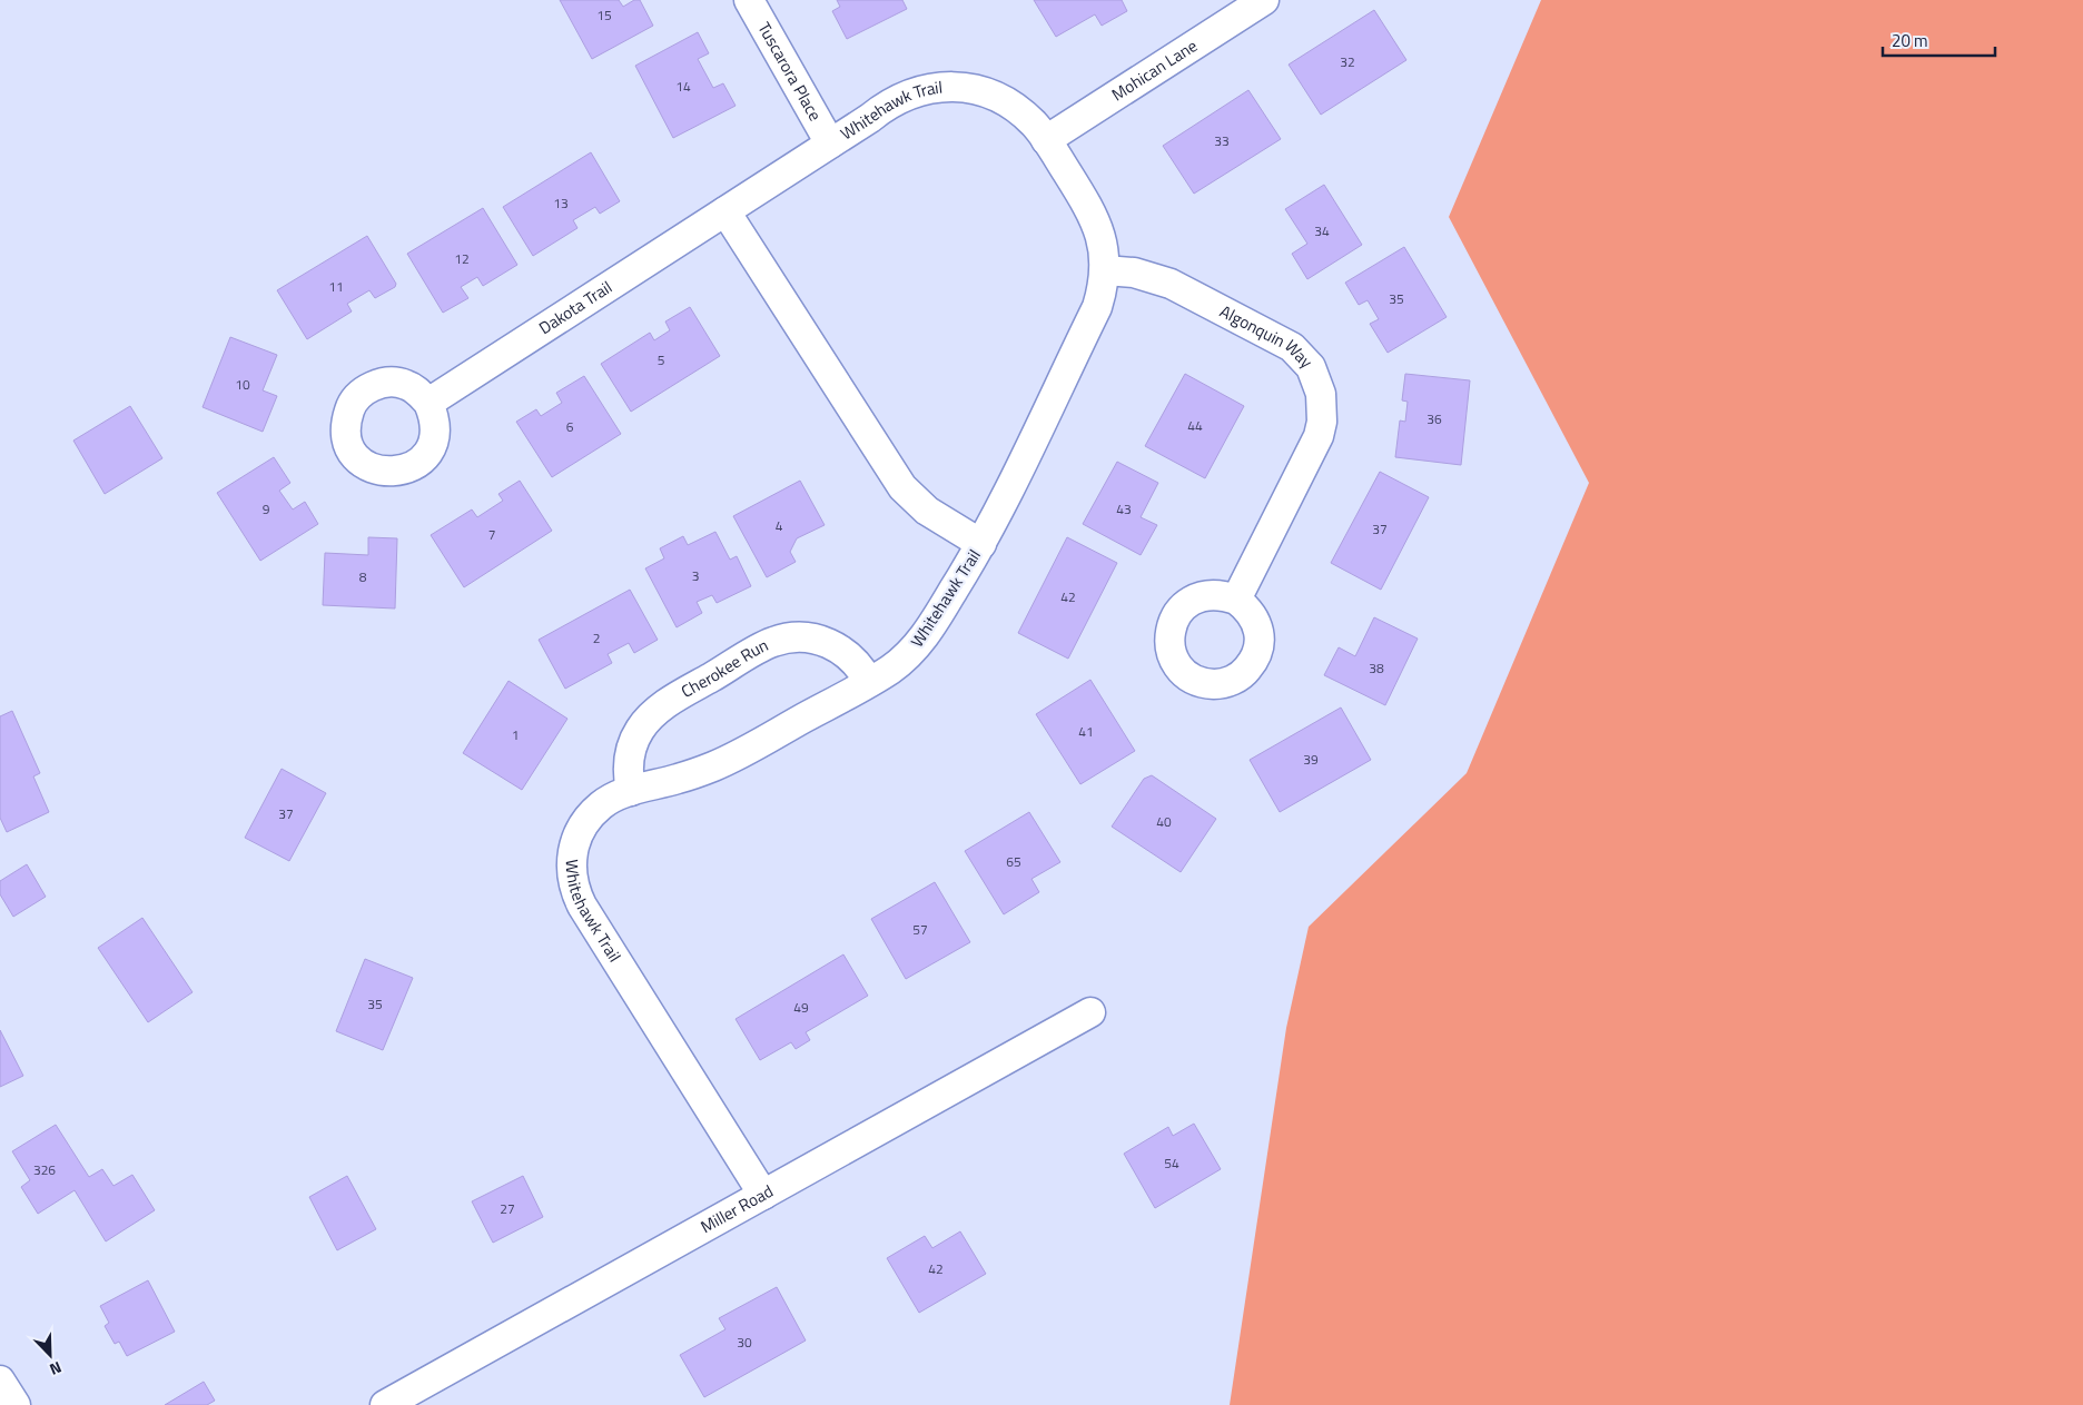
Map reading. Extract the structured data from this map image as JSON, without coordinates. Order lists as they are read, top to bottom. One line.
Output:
{"streets":{"street":["Mohican Lane","Tuscarora Place","Whitehawk Trail","Dakota Trail","Algonquin Way","Cherokee Run","Miller Road"]},"crossings":[["Mohican Lane","Whitehawk Trail"],["Tuscarora Place","Whitehawk Trail"],["Whitehawk Trail","Dakota Trail"],["Whitehawk Trail","Algonquin Way"],["Whitehawk Trail","Cherokee Run"],["Whitehawk Trail","Miller Road"]],"house_numbers":["15","32","14","33","13","34","12","11","35","5","10","36","44","6","9","43","4","37","7","3","8","42","2","38","41","1","39","37","40","65","57","35","49","54","326","27","42","30"],"scale_bar":"20 m","north":"bottom right"}
